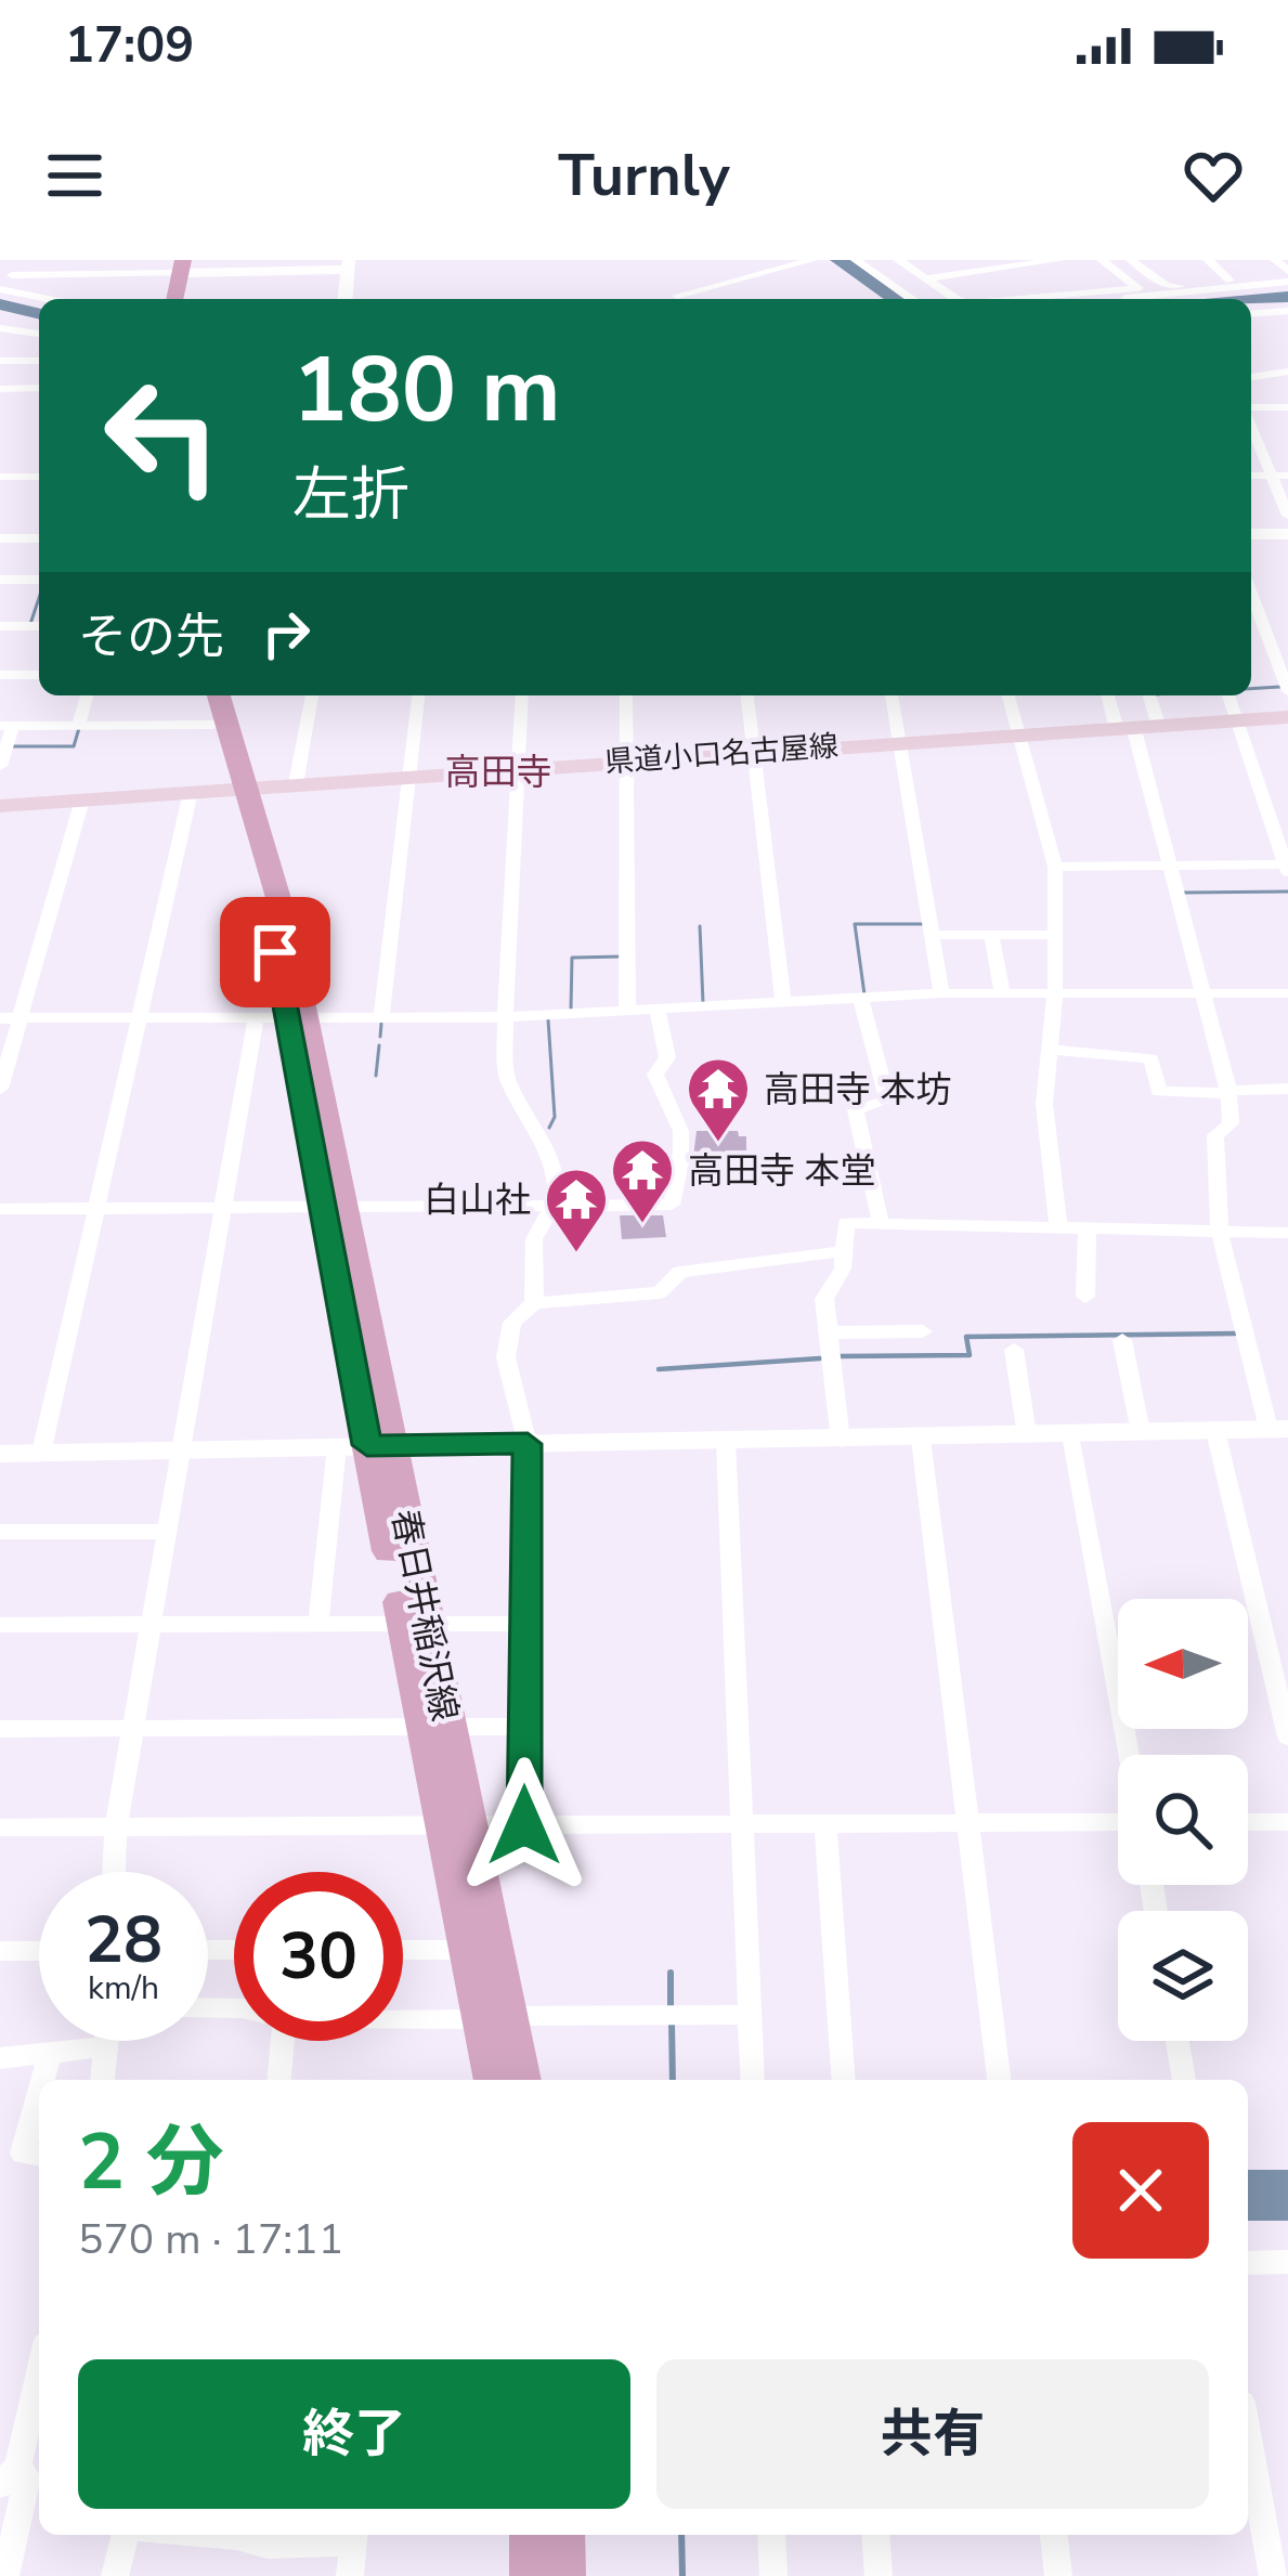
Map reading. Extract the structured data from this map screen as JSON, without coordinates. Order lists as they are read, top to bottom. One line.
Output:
{"streets":{"main road":["県道小口名古屋線","春日井稲沢線"]},"crossings":[["県道小口名古屋線","春日井稲沢線"]],"districts":["高田寺"],"places":{"temple":["高田寺 本坊","高田寺 本堂","白山社"]},"north":"left","page":{"status":"17:09","header":"Turnly","turn":["180 m","左折"],"then":"その先","speed":"28 km/h","limit":"30","heading":["2 分","570 m · 17:11"],"buttons":["終了","共有"]}}
